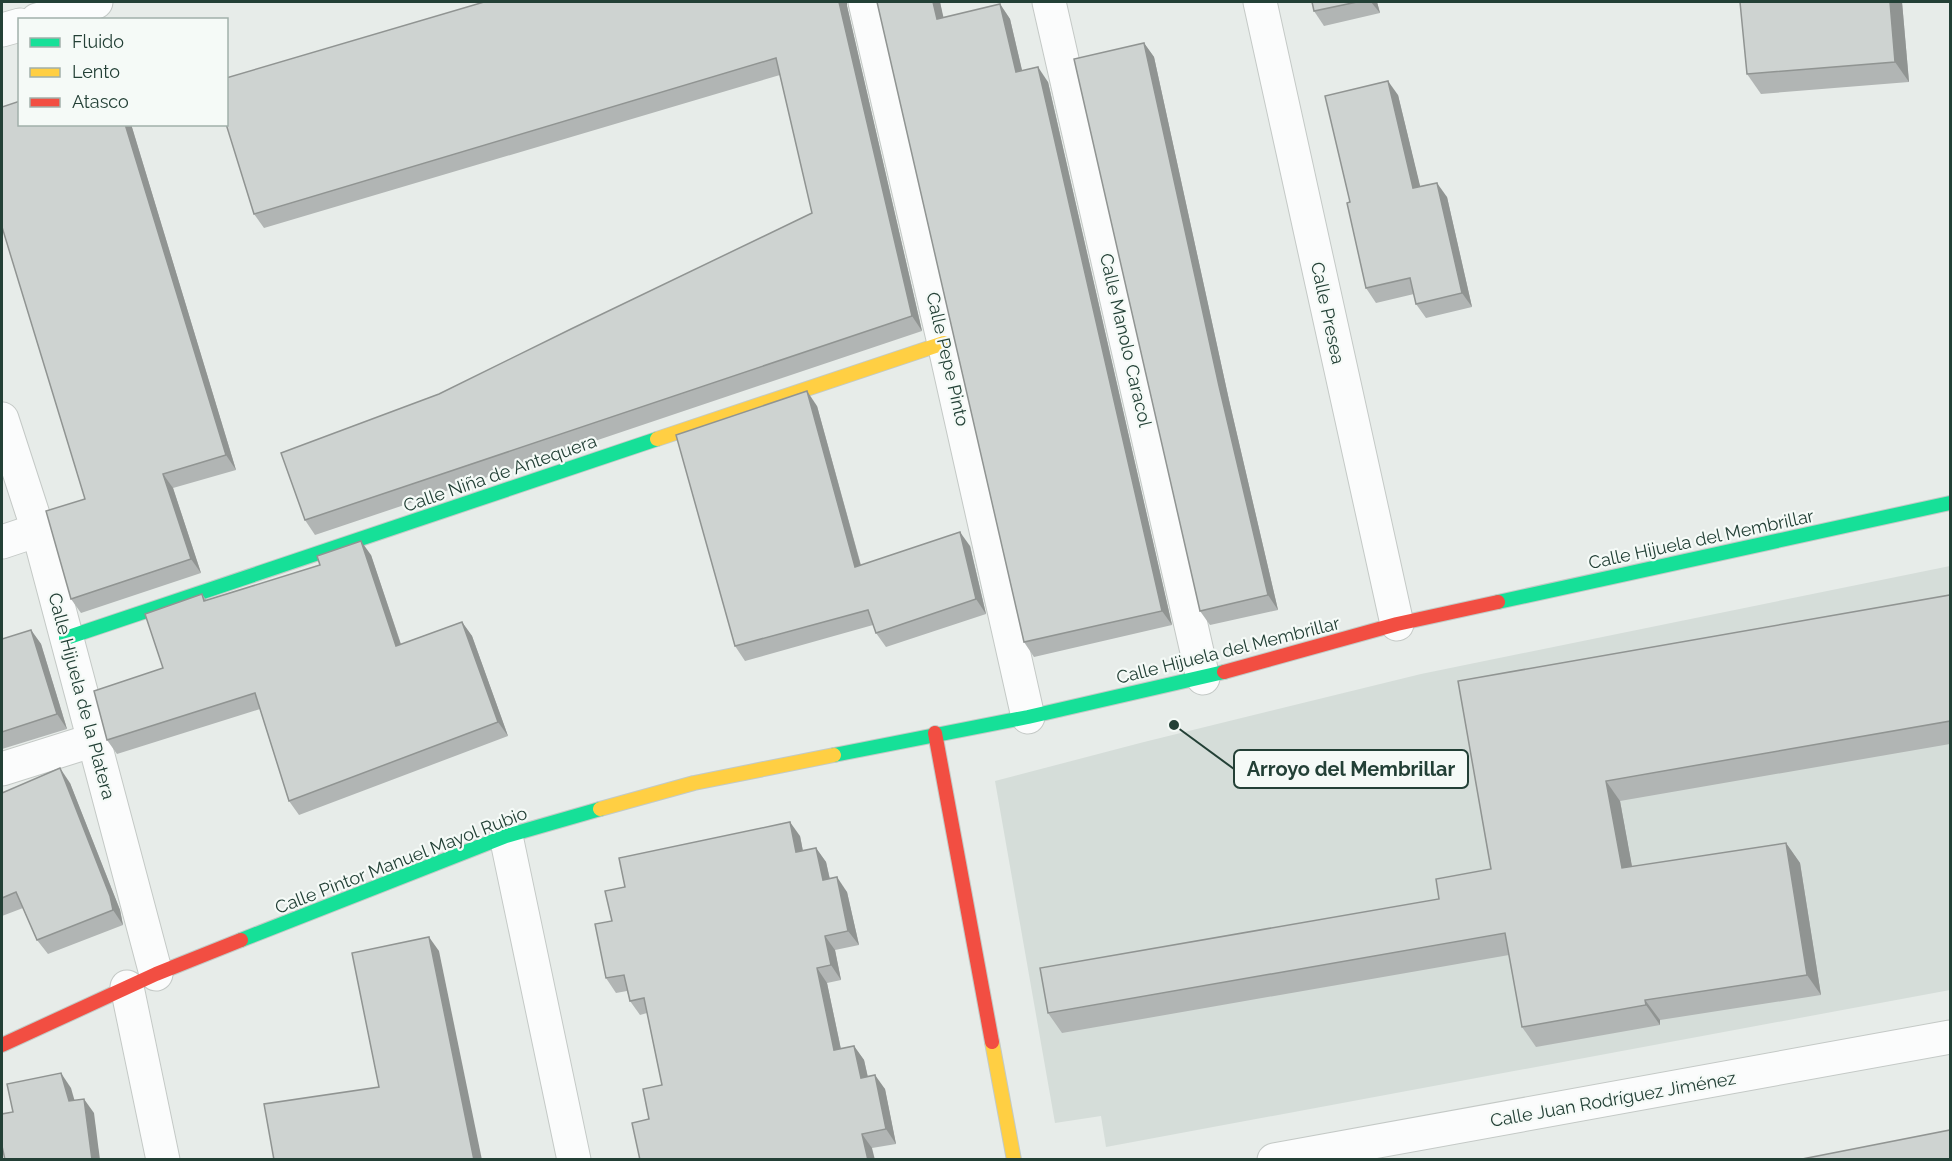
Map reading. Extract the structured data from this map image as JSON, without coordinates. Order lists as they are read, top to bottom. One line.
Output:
{"streets":{"street":["Calle Presea","Calle Manolo Caracol","Calle Pepe Pinto","Calle Niña de Antequera","Calle Hijuela del Membrillar","Calle Hijuela de la Platera","Calle Pintor Manuel Mayol Rubio","Calle Juan Rodríguez Jiménez"]},"crossings":[["Calle Presea","Calle Hijuela del Membrillar"],["Calle Manolo Caracol","Calle Hijuela del Membrillar"],["Calle Pepe Pinto","Calle Niña de Antequera"],["Calle Pepe Pinto","Calle Hijuela del Membrillar"],["Calle Niña de Antequera","Calle Hijuela de la Platera"],["Calle Hijuela del Membrillar","Calle Pintor Manuel Mayol Rubio"],["Calle Hijuela de la Platera","Calle Pintor Manuel Mayol Rubio"]],"places":["Arroyo del Membrillar"],"legend":["Fluido","Lento","Atasco"]}
